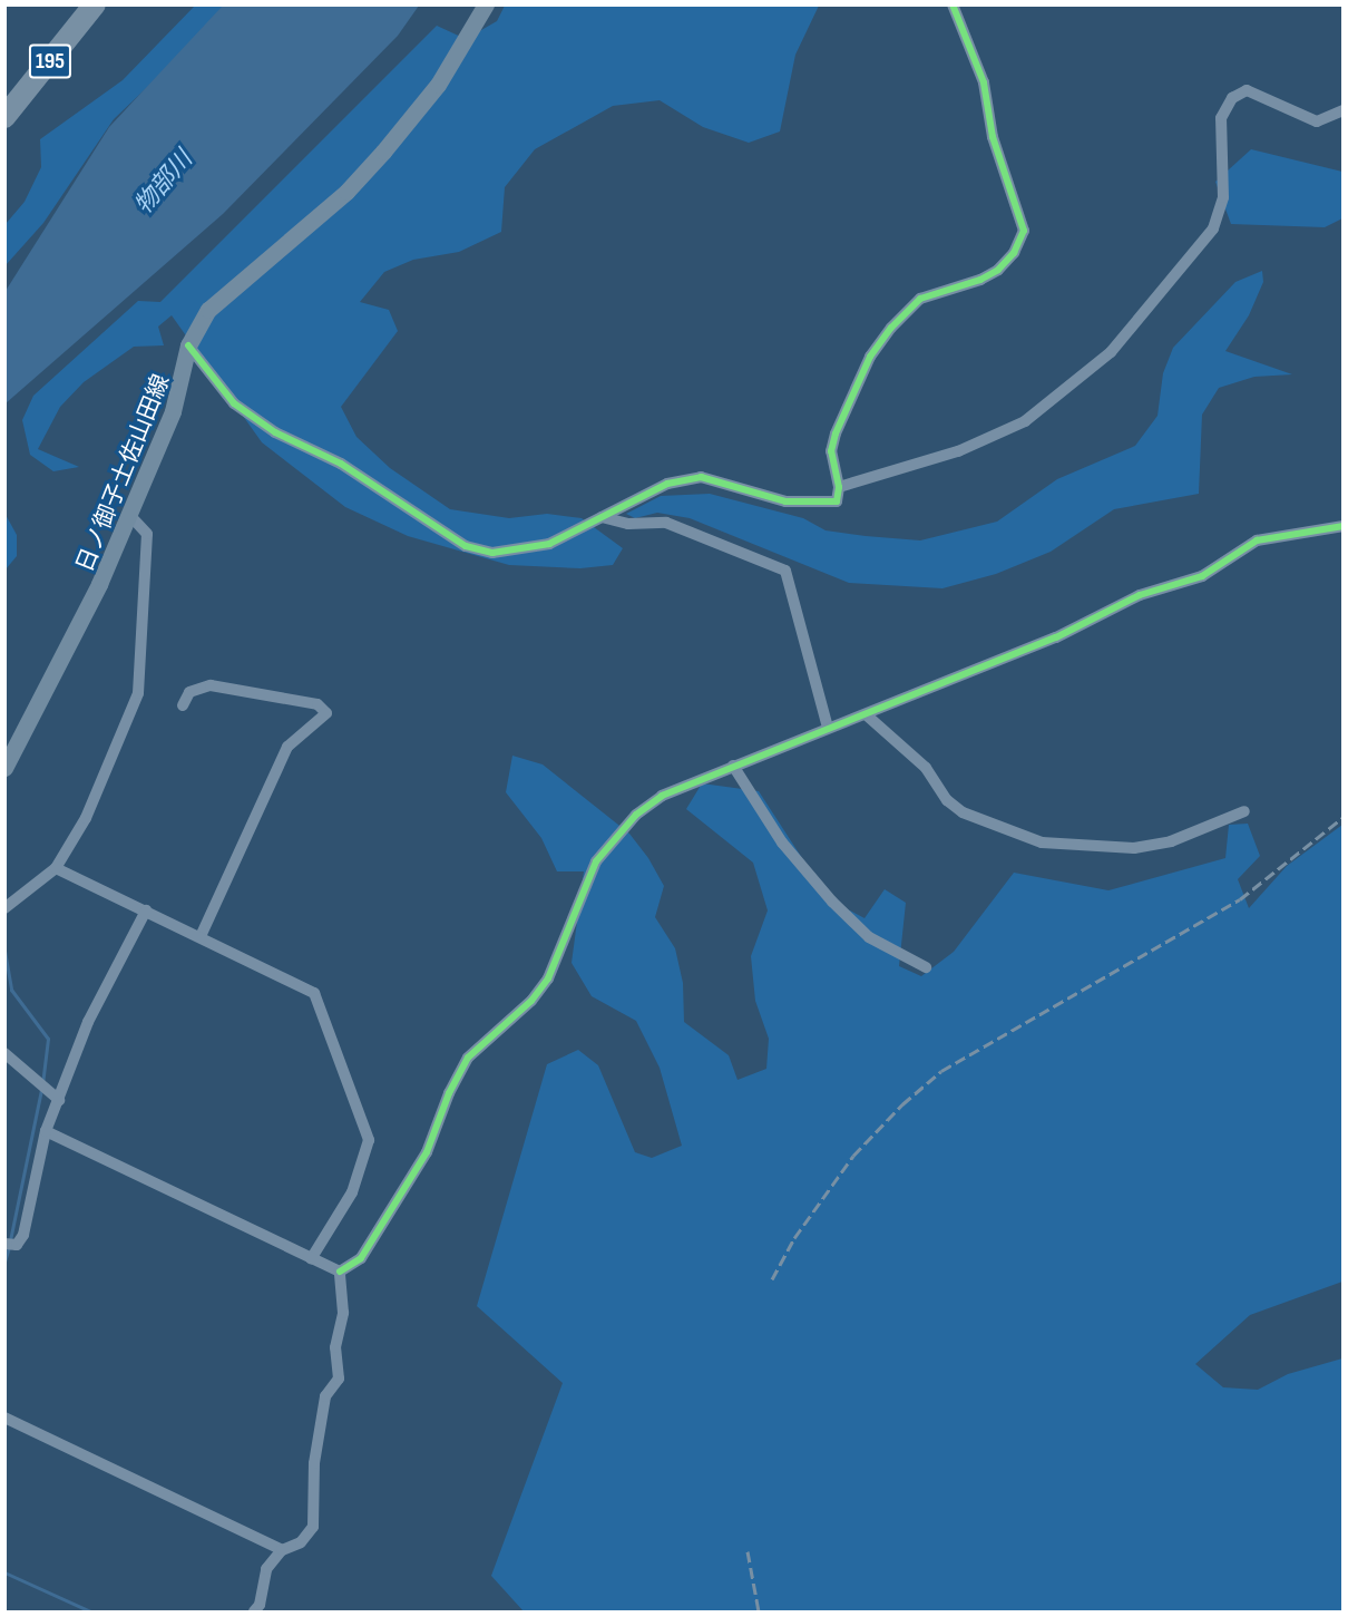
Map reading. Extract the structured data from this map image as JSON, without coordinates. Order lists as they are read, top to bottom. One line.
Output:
{"streets":{"highway":["195"],"main road":["日ノ御子土佐山田線"]},"water":["物部川"]}
